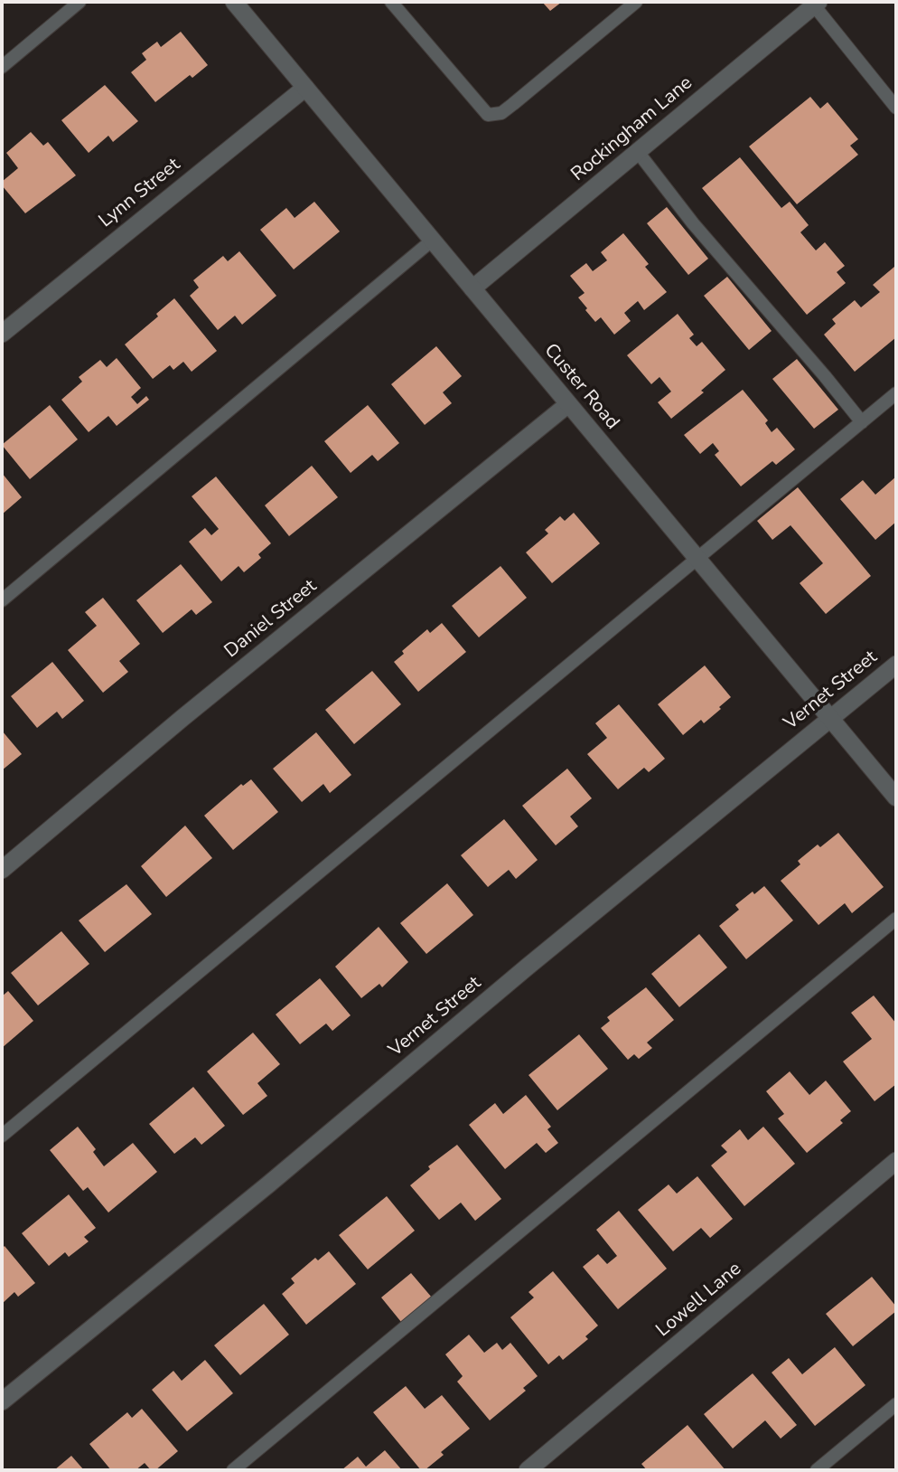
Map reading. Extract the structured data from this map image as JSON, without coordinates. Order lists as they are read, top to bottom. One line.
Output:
{"streets":{"street":["Rockingham Lane","Lynn Street","Custer Road","Daniel Street","Vernet Street","Lowell Lane"]},"crossings":[["Rockingham Lane","Custer Road"],["Lynn Street","Custer Road"],["Custer Road","Daniel Street"],["Custer Road","Vernet Street"]]}
